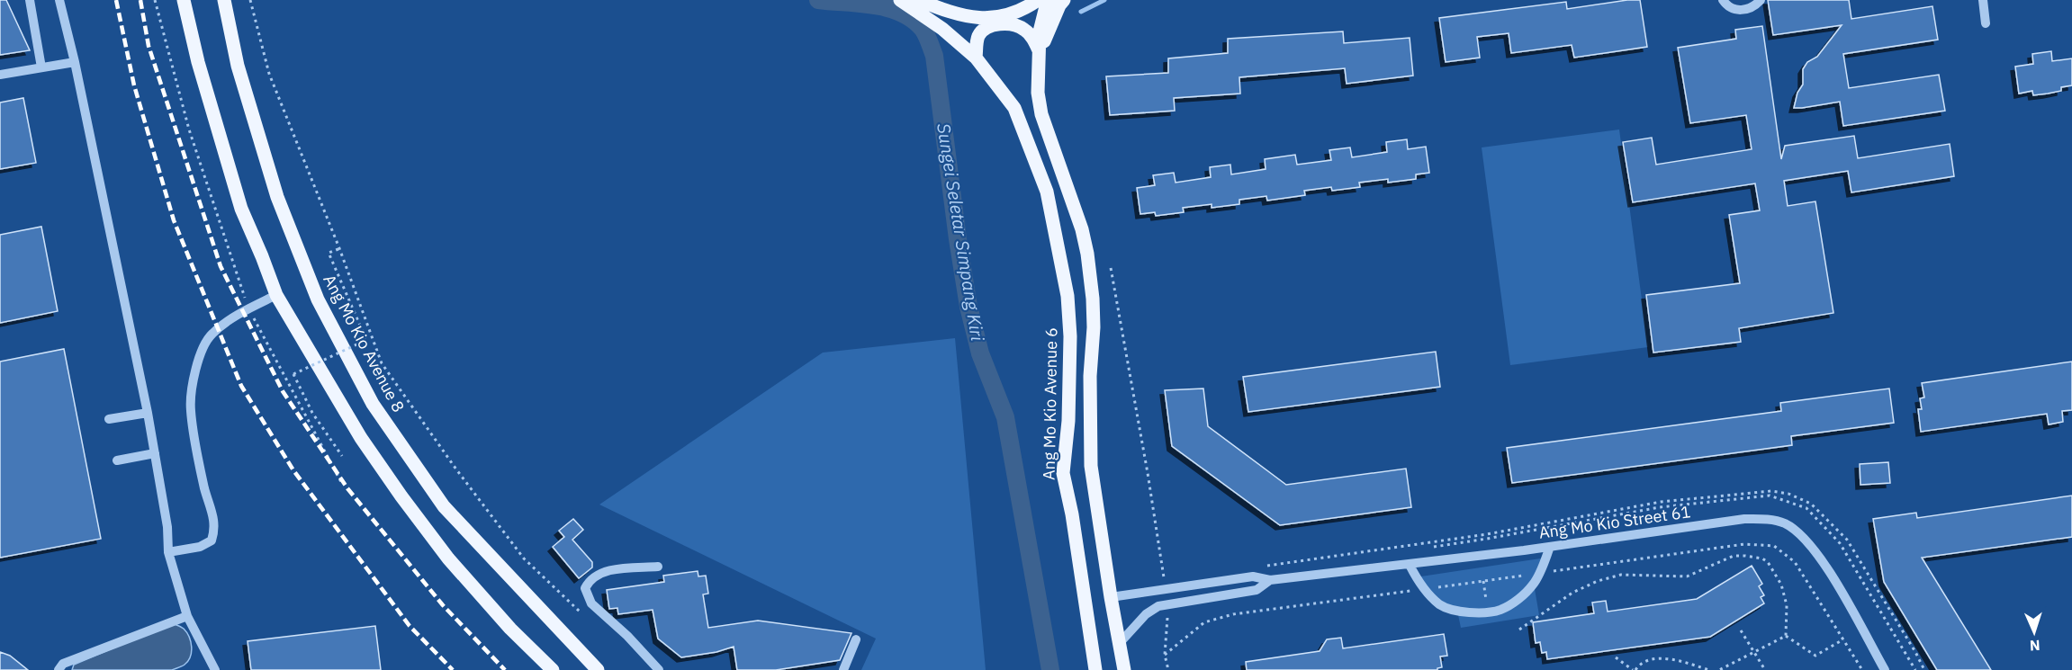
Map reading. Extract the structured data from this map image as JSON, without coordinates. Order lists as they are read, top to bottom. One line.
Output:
{"streets":{"main road":["Ang Mo Kio Avenue 8","Ang Mo Kio Avenue 6"],"street":["Ang Mo Kio Street 61"]},"water":["Sungei Seletar Simpang Kiri"],"north":"bottom"}
